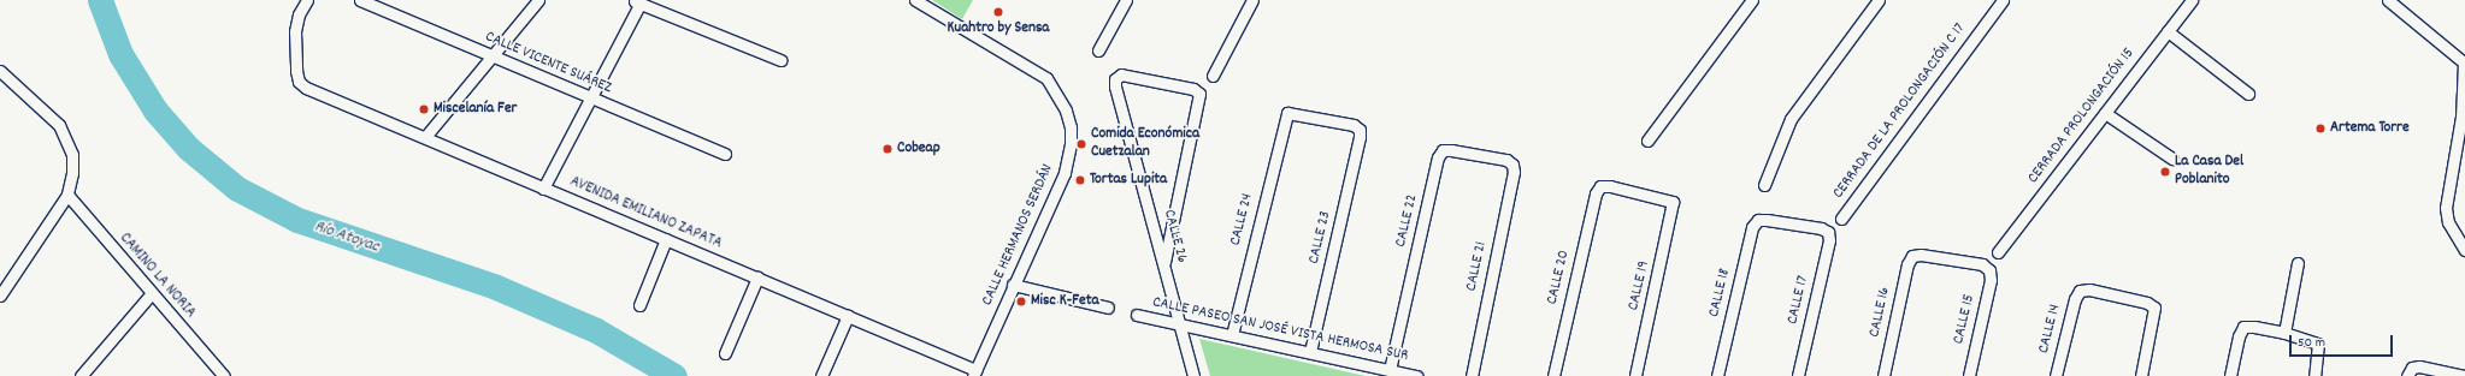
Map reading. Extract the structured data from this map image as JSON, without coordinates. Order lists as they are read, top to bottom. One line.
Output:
{"streets":{"street":["CALLE VICENTE SUÁREZ","CERRADA DE LA PROLONGACIÓN C 17","CERRADA PROLONGACIÓN 15","AVENIDA EMILIANO ZAPATA","CALLE 24","CALLE 22","CALLE HERMANOS SERDÁN","CALLE 26","CALLE 23","CALLE 21","CAMINO LA NORIA","CALLE 20","CALLE 19","CALLE 18","CALLE 17","CALLE 16","CALLE 15","CALLE 14","CALLE PASEO SAN JOSÉ VISTA HERMOSA SUR"]},"crossings":[["AVENIDA EMILIANO ZAPATA","CALLE HERMANOS SERDÁN"],["CALLE 24","CALLE 23"],["CALLE 24","CALLE PASEO SAN JOSÉ VISTA HERMOSA SUR"],["CALLE 22","CALLE 21"],["CALLE 22","CALLE PASEO SAN JOSÉ VISTA HERMOSA SUR"],["CALLE 26","CALLE PASEO SAN JOSÉ VISTA HERMOSA SUR"],["CALLE 23","CALLE PASEO SAN JOSÉ VISTA HERMOSA SUR"],["CALLE 20","CALLE 19"],["CALLE 18","CALLE 17"],["CALLE 16","CALLE 15"]],"water":["Río Atoyac"],"places":["Kuahtro by Sensa","Miscelanía Fer","Artema Torre","Comida Económica Cuetzalan","Cobeap","La Casa Del Poblanito","Tortas Lupita","Misc K-Feta"],"scale_bar":"50 m"}
